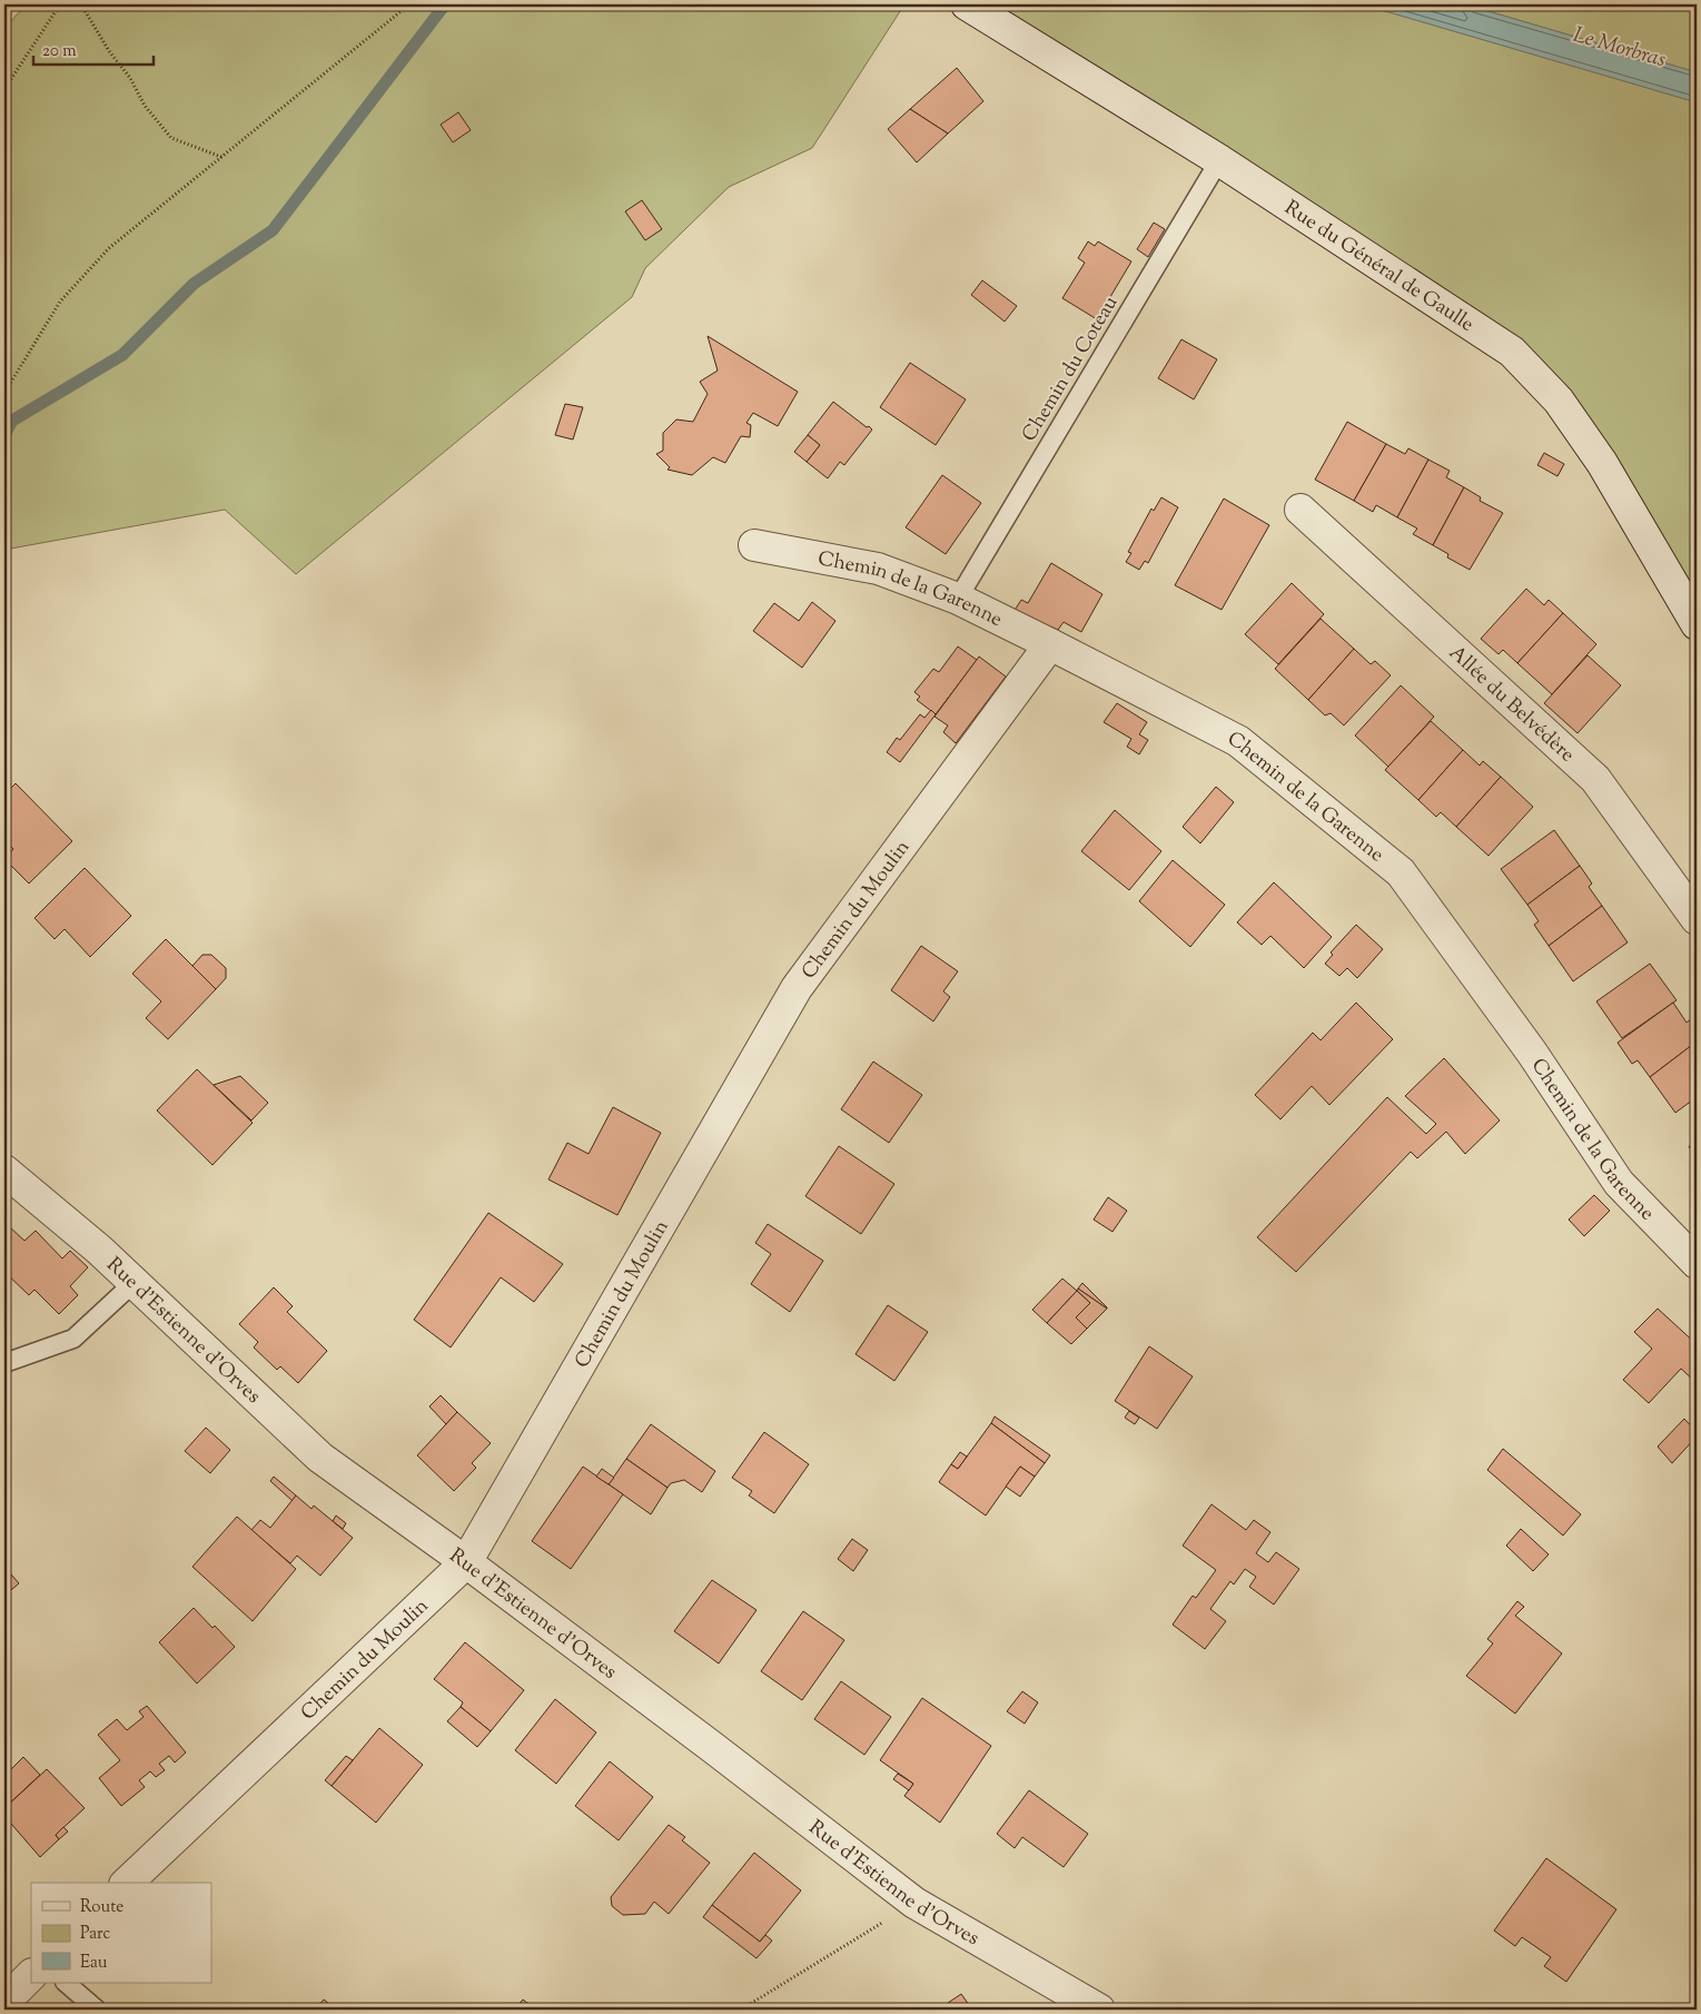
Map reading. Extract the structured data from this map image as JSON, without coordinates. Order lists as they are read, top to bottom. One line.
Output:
{"streets":{"street":["Rue du Général de Gaulle","Chemin de la Garenne","Allée du Belvédère","Chemin du Moulin","Rue d'Estienne d'Orves"],"lane":["Chemin du Coteau"]},"crossings":[["Rue du Général de Gaulle","Chemin du Coteau"],["Chemin du Coteau","Chemin de la Garenne"],["Chemin de la Garenne","Chemin du Moulin"],["Chemin du Moulin","Rue d'Estienne d'Orves"]],"water":["Le Morbras"],"legend":["Route","Parc","Eau"],"scale_bar":"20 m"}
